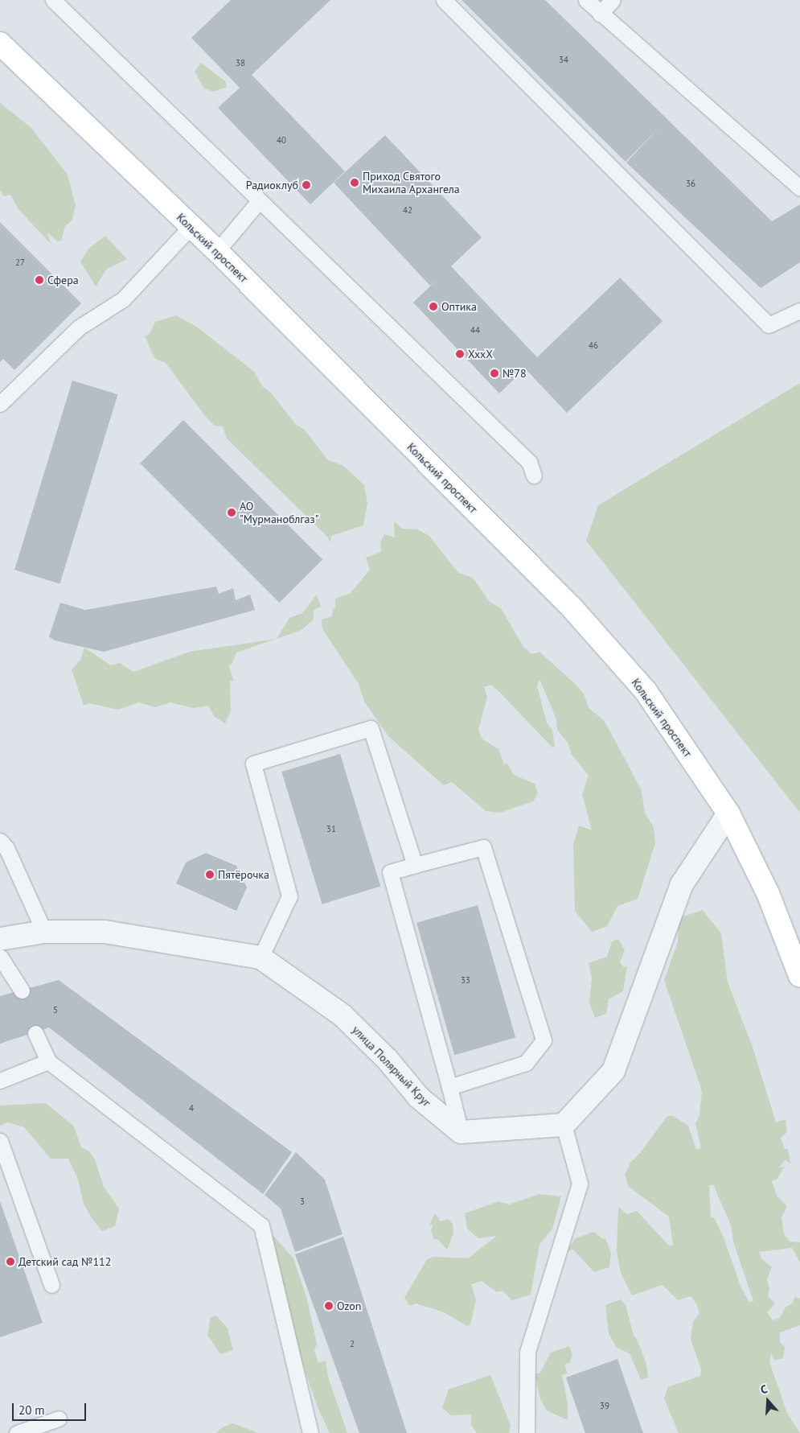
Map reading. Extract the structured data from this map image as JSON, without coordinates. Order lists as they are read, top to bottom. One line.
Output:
{"streets":{"main road":["Кольский проспект"],"street":["улица Полярный Круг"]},"places":["Приход Святого Михаила Архангела","Радиоклуб","Сфера","Оптика","XxxX","№78","AO \"Мурманоблгаз\"","Пятёрочка","Детский сад №112","Ozon"],"house_numbers":["34","38","40","36","42","27","44","46","31","33","5","4","3","2","39"],"scale_bar":"20 m","north":"top"}
